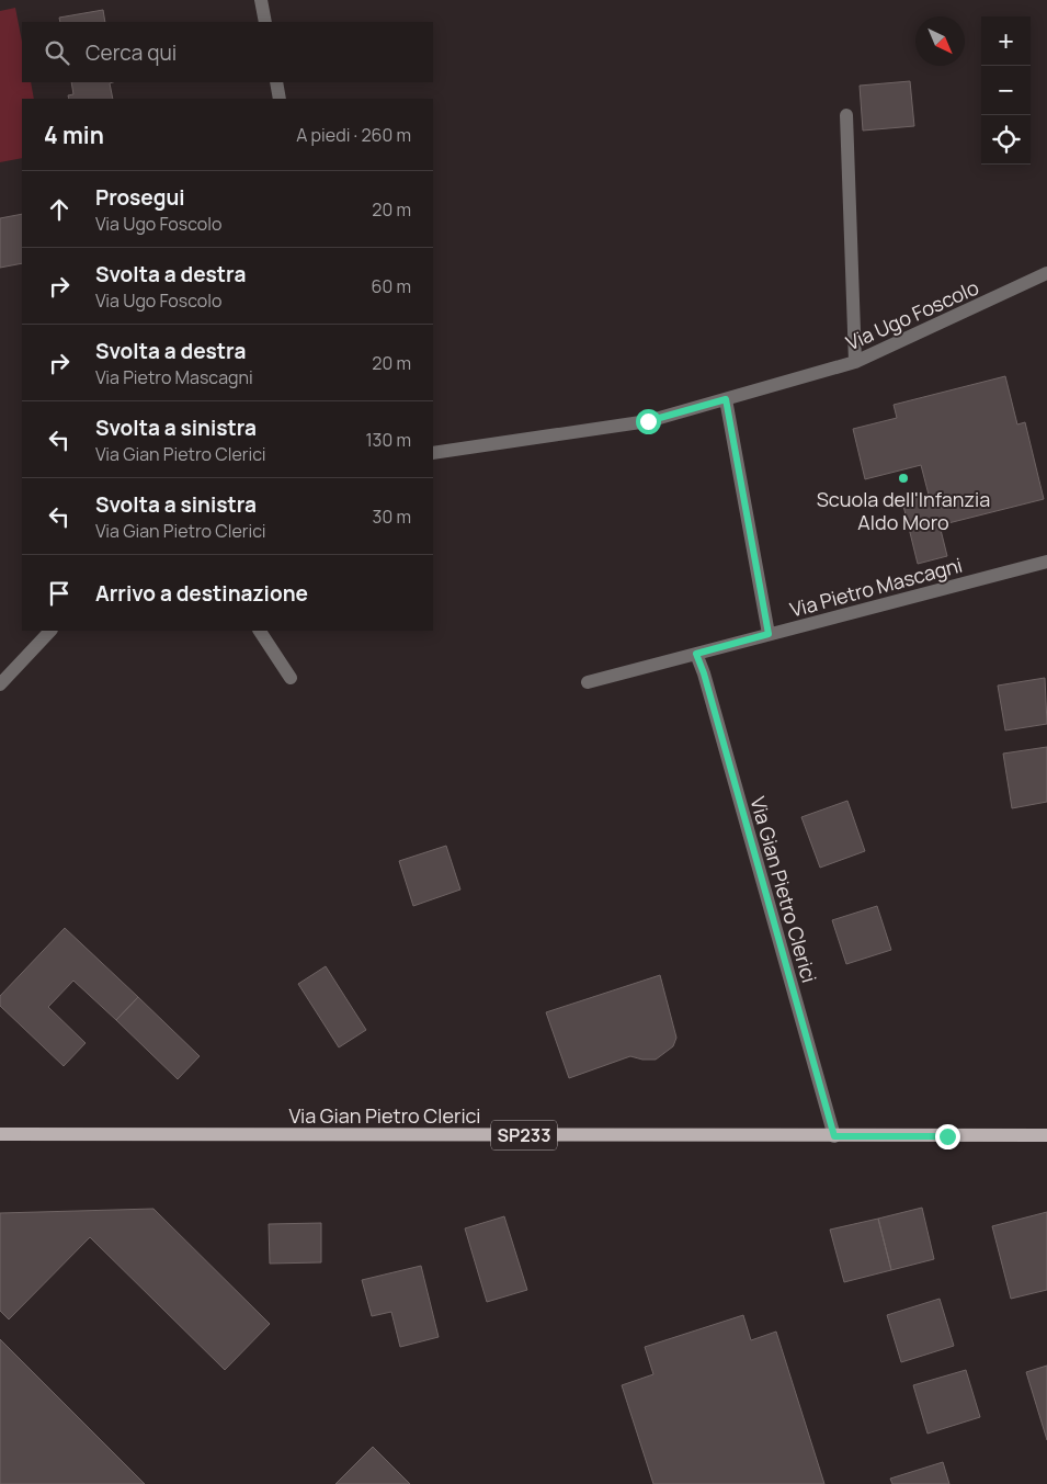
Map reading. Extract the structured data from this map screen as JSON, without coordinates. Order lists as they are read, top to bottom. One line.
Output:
{"streets":{"main road":["Via Gian Pietro Clerici","SP233"],"street":["Via Ugo Foscolo","Via Pietro Mascagni"]},"crossings":[["Via Pietro Mascagni","Via Gian Pietro Clerici"]],"places":["Scuola dell'Infanzia Aldo Moro"],"north":"bottom right","page":{"map_buttons":["+","−"],"search":"Cerca qui","heading":["4 min","A piedi · 260 m"],"list":[["Prosegui","Via Ugo Foscolo","20 m"],["Svolta a destra","Via Ugo Foscolo","60 m"],["Svolta a destra","Via Pietro Mascagni","20 m"],["Svolta a sinistra","Via Gian Pietro Clerici","130 m"],["Svolta a sinistra","Via Gian Pietro Clerici","30 m"],"Arrivo a destinazione"]}}
